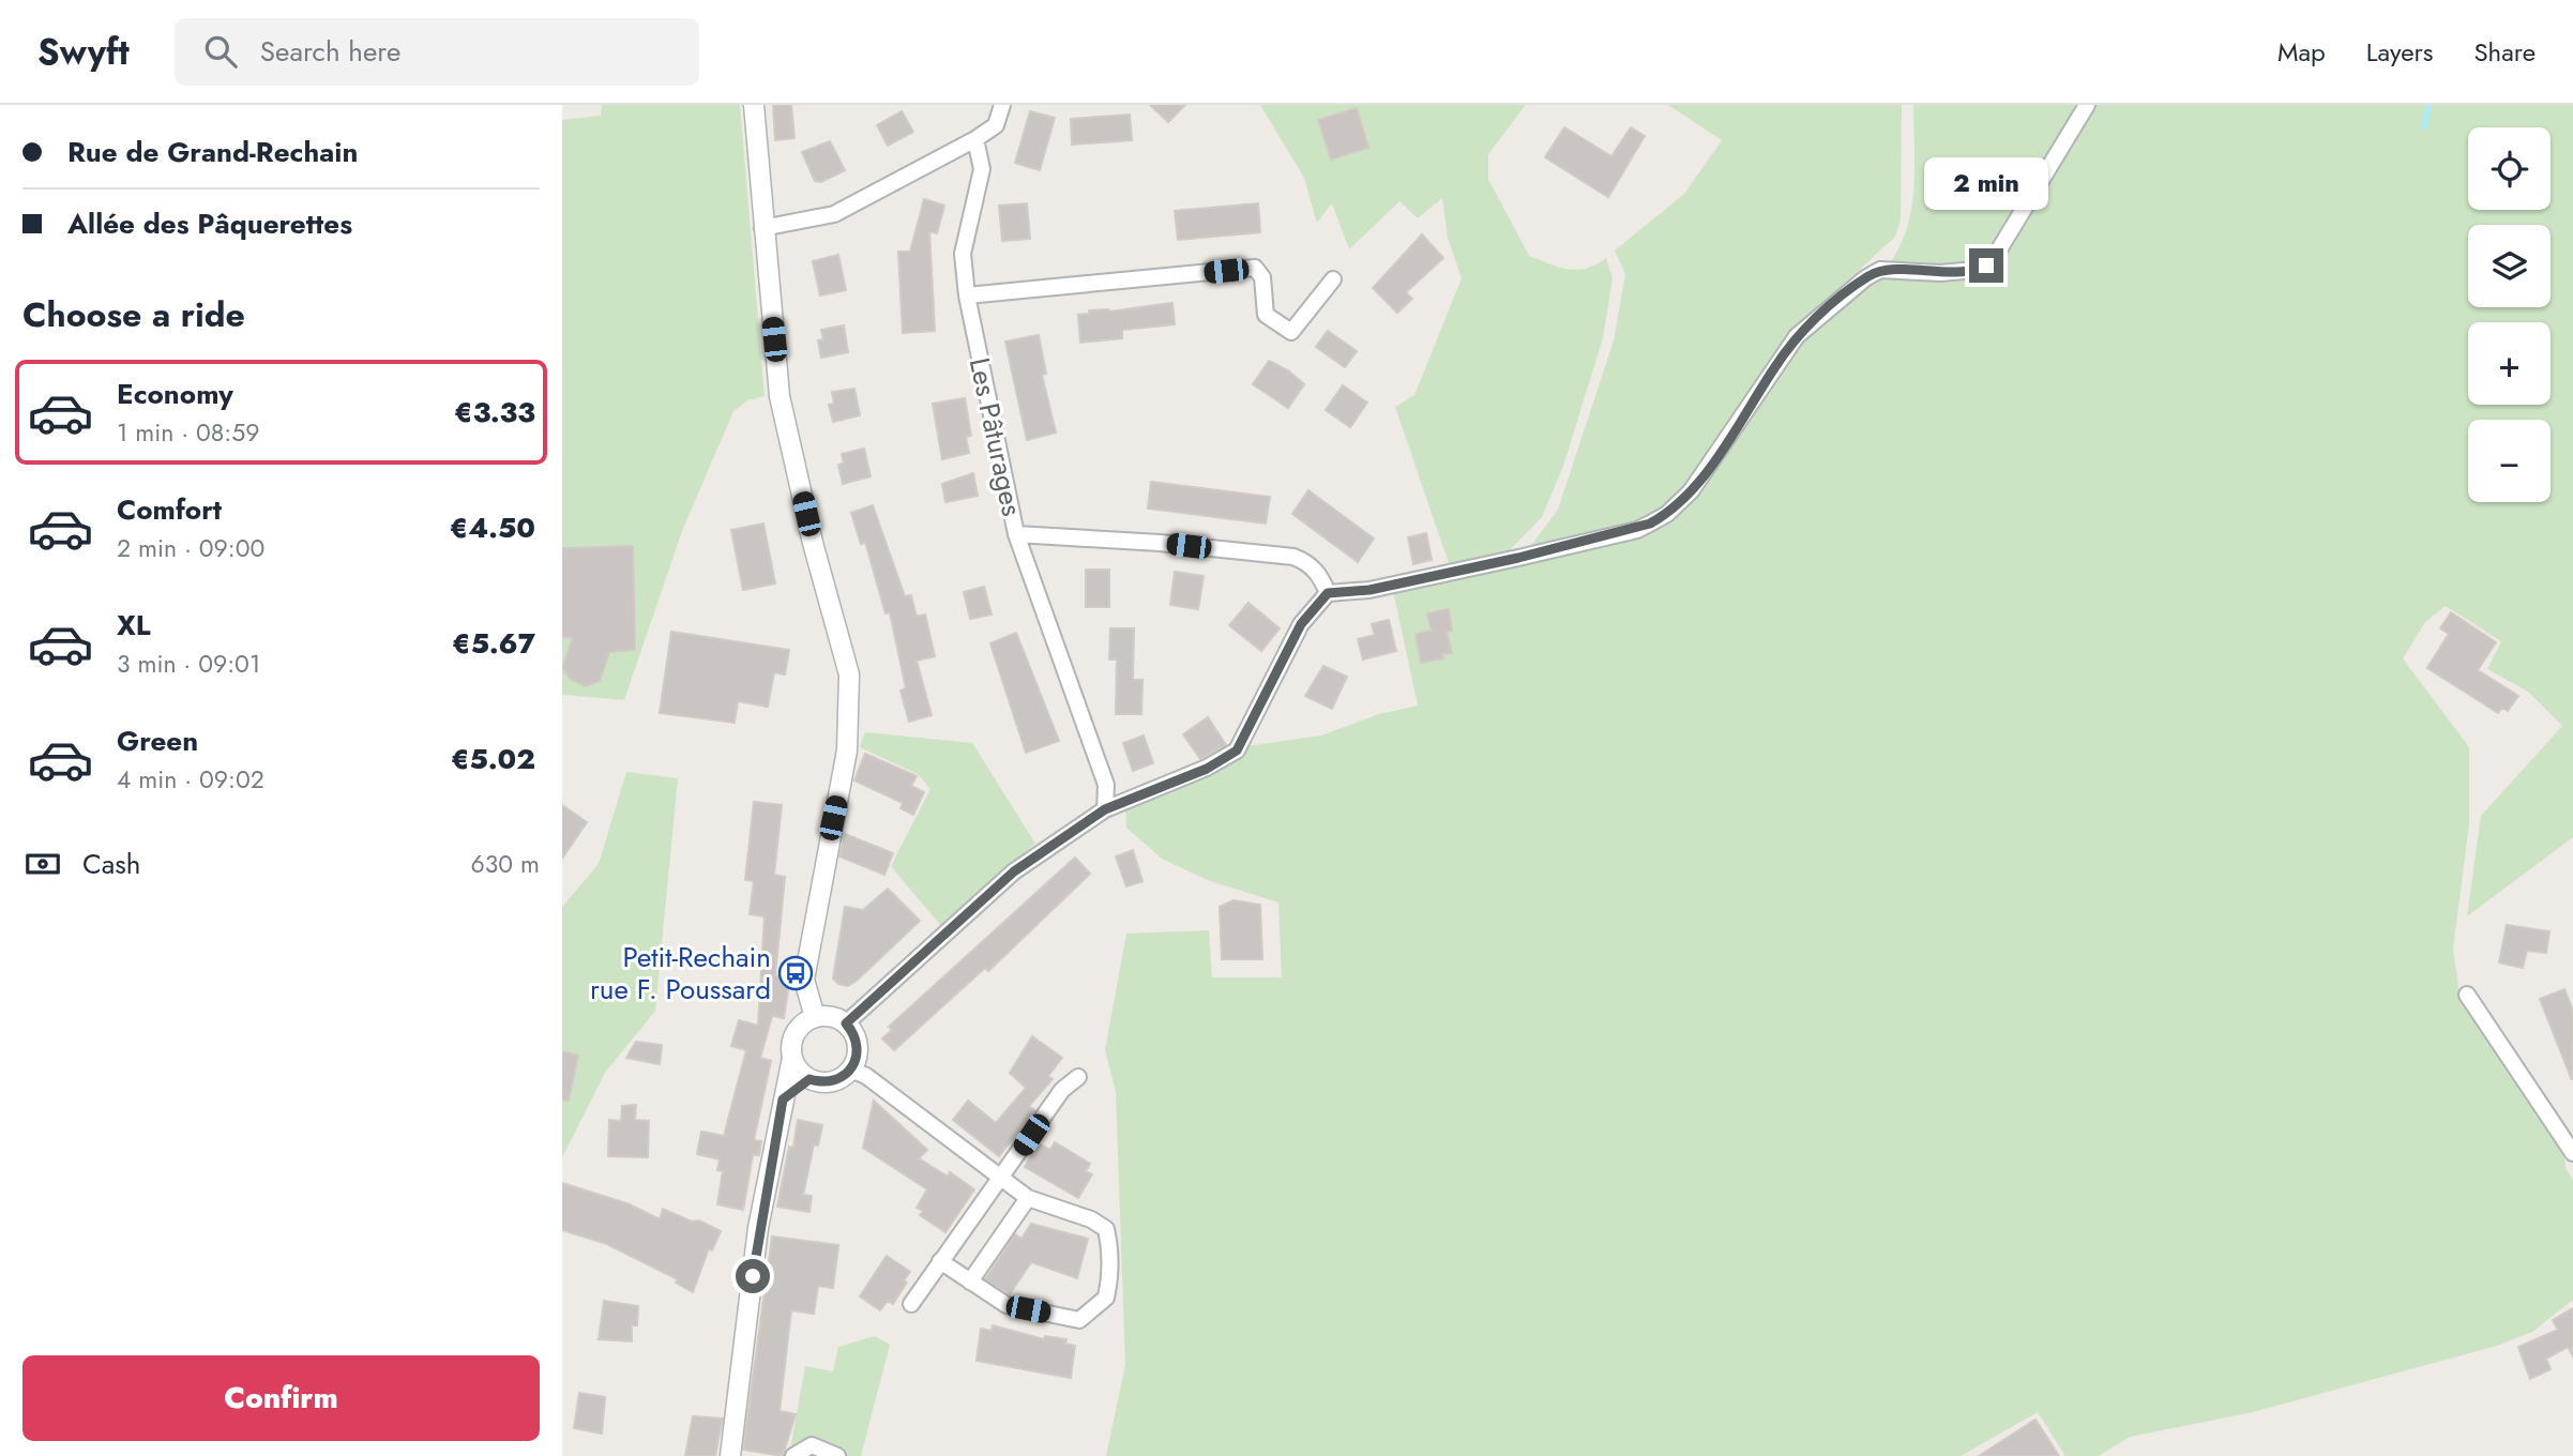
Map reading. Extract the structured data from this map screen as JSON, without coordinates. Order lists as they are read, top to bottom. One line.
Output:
{"streets":{"street":["Les Pâturages"]},"places":{"bus stop":["Petit-Rechain rue F. Poussard"]},"page":{"header":"Swyft","search":"Search here","nav":["Map","Layers","Share"],"banner":["Rue de Grand-Rechain","Allée des Pâquerettes"],"map_buttons":["+","−"],"bubble":"2 min","heading":"Choose a ride","list":[{"name":"Economy","note":"1 min · 08:59","value":"€3.33"},{"name":"Comfort","note":"2 min · 09:00","value":"€4.50"},{"name":"XL","note":"3 min · 09:01","value":"€5.67"},{"name":"Green","note":"4 min · 09:02","value":"€5.02"}],"pay":["Cash","630 m"],"buttons":"Confirm"}}
